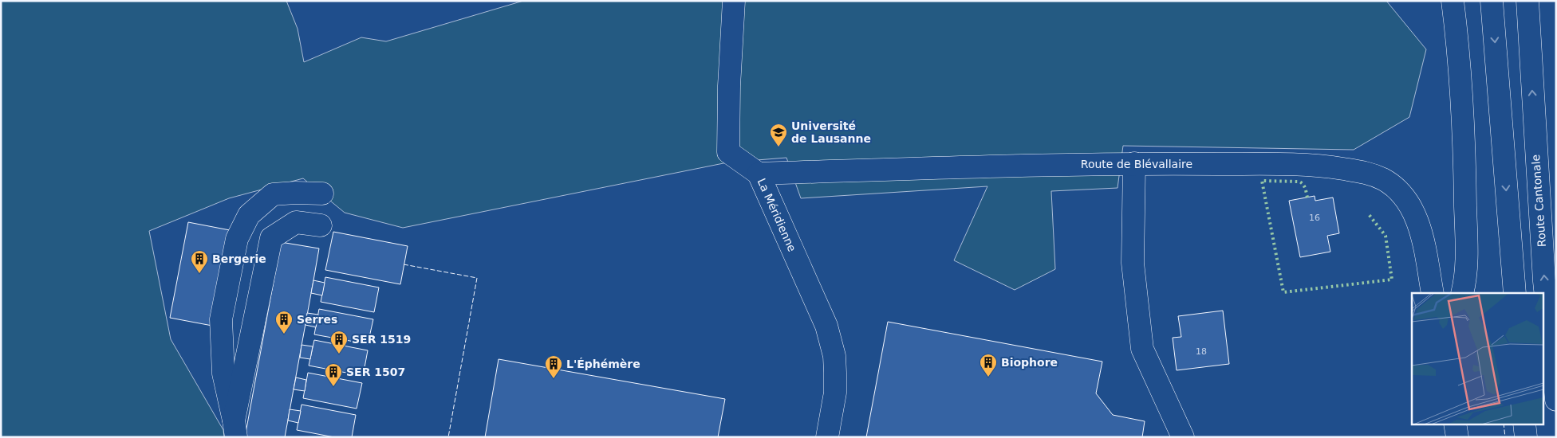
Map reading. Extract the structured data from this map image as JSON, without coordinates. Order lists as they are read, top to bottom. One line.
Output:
{"streets":{"street":["Route de Blévallaire","Route Cantonale","La Méridienne"]},"crossings":[["Route de Blévallaire","La Méridienne"]],"places":{"school or university":["Université de Lausanne"],"building":["Bergerie","Serres","SER 1519","Biophore","L'Éphémère","SER 1507"]},"house_numbers":["16","18"]}
